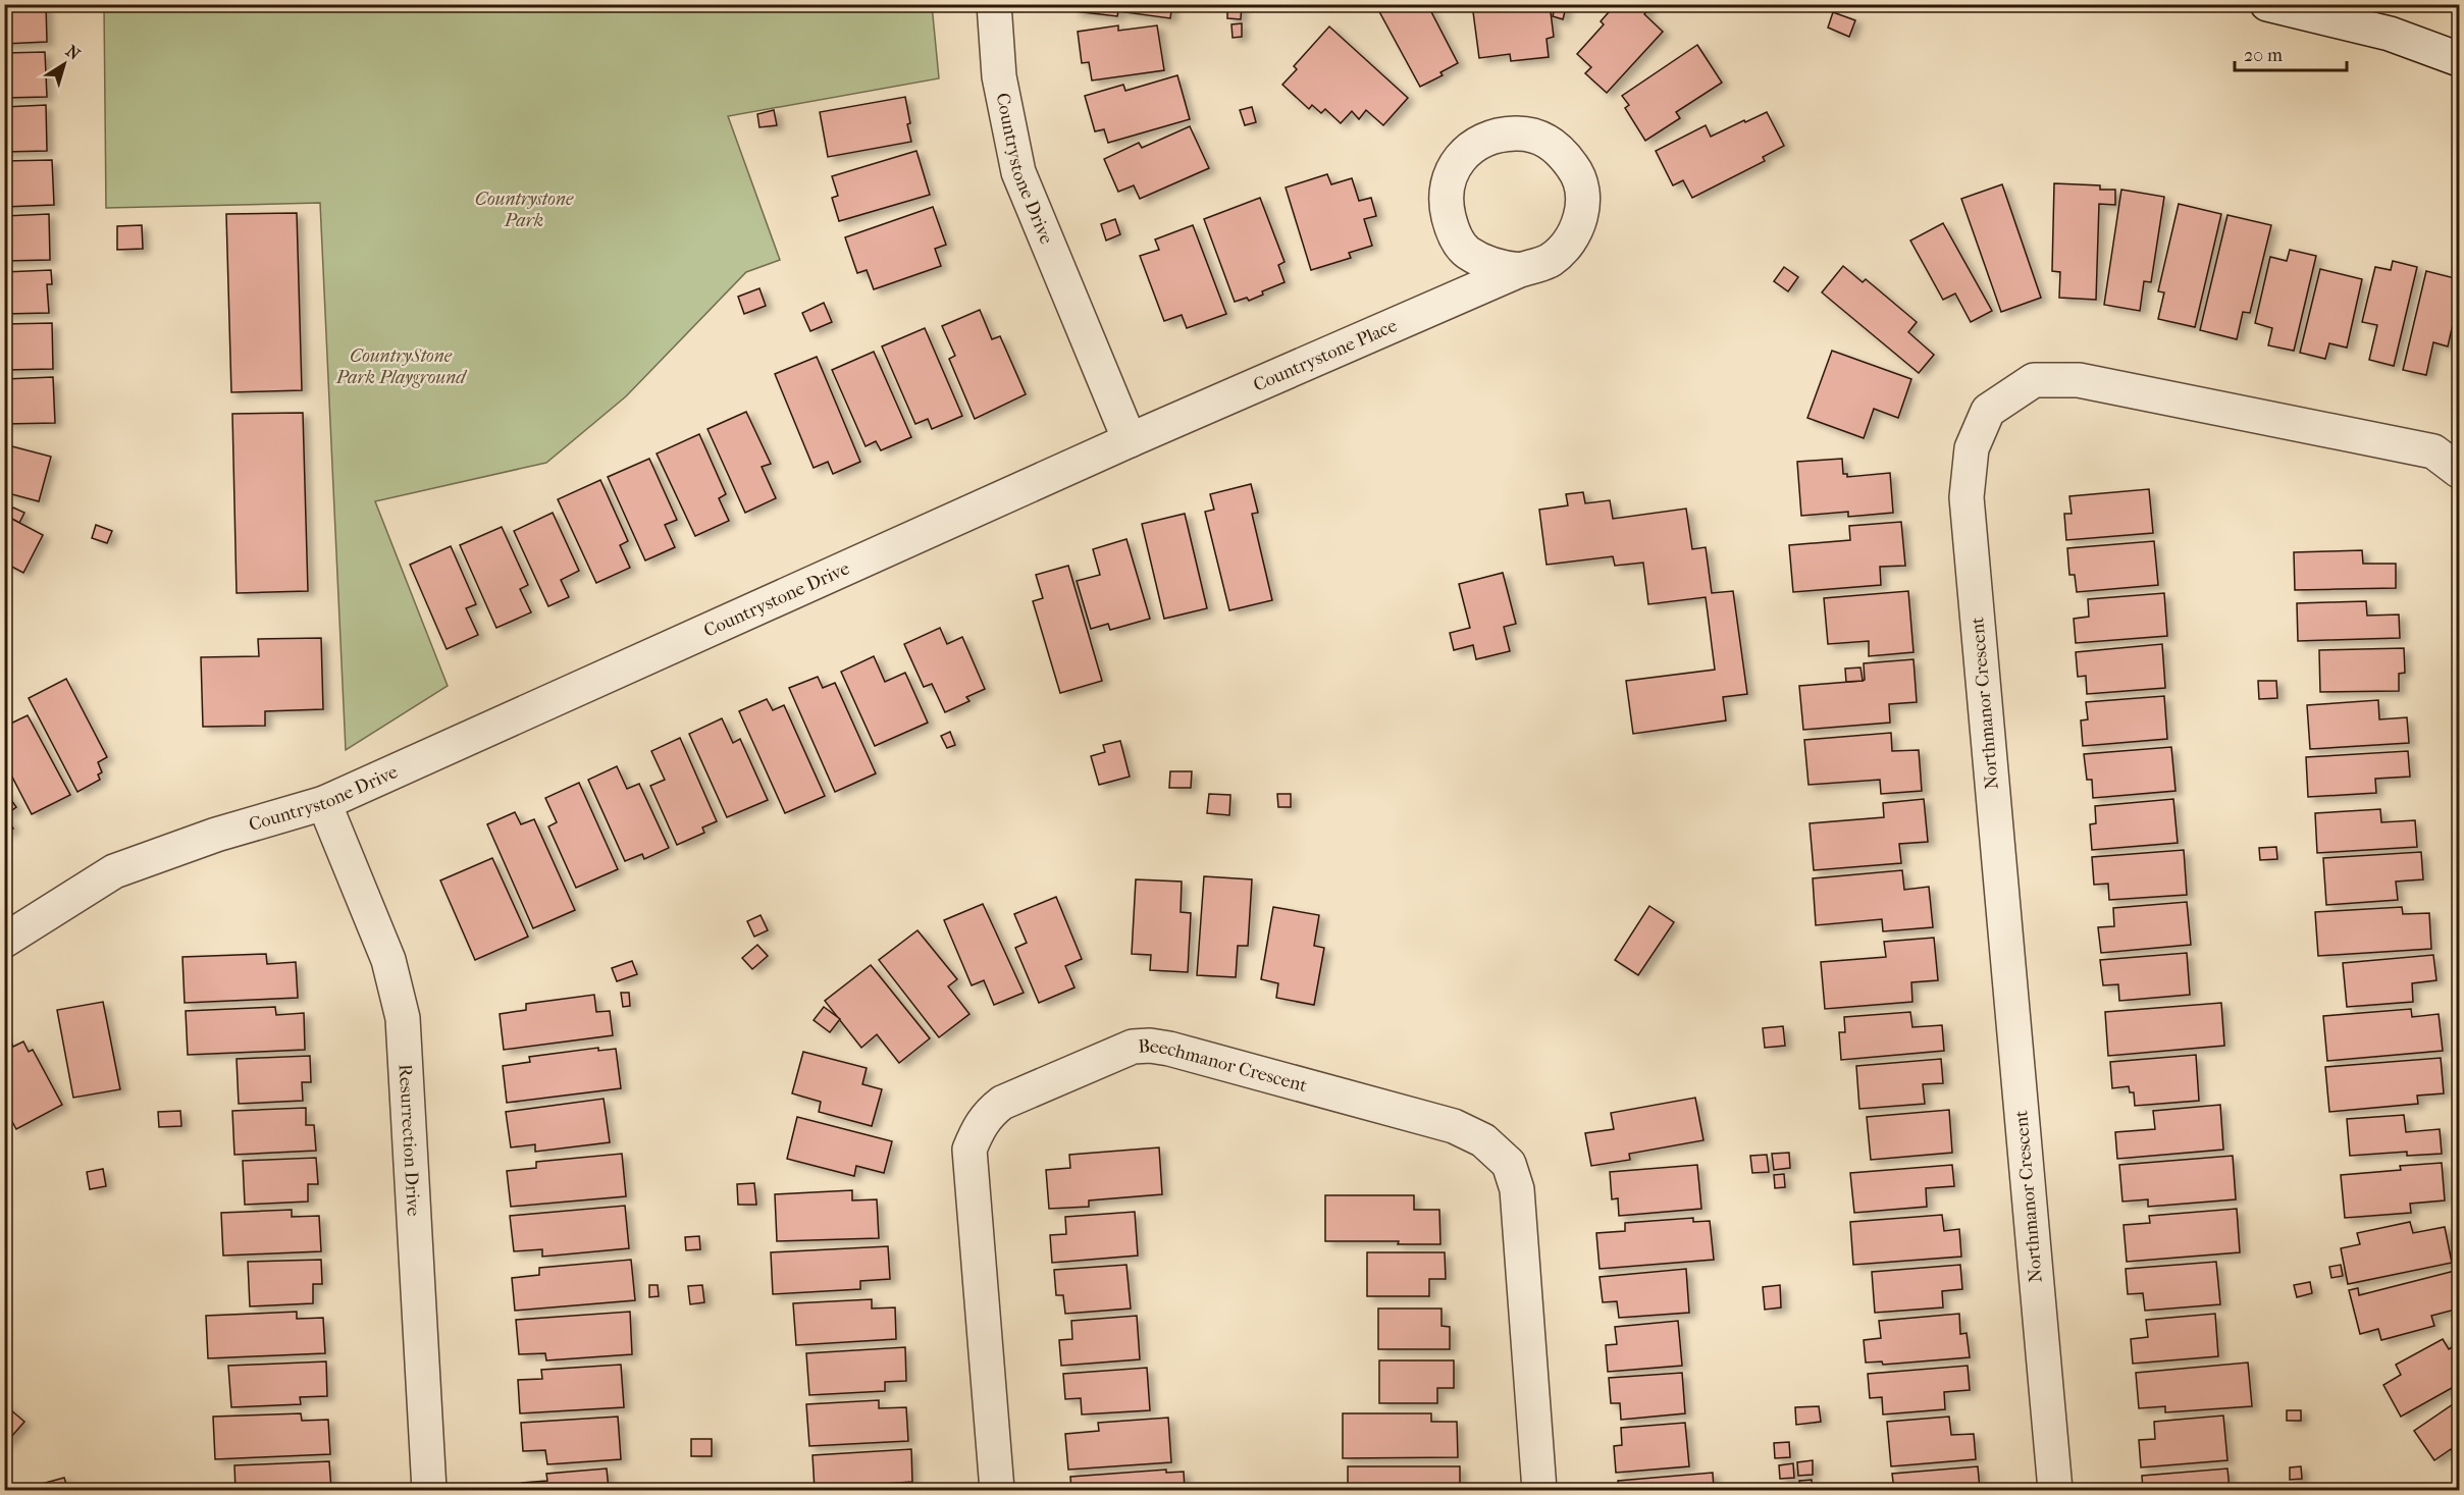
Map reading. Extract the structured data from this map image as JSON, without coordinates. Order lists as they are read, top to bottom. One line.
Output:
{"streets":{"street":["Countrystone Drive","Countrystone Place","Northmanor Crescent","Beechmanor Crescent","Resurrection Drive"]},"crossings":[["Countrystone Drive","Countrystone Place"],["Countrystone Drive","Resurrection Drive"]],"parks":["Countrystone Park","CountryStone Park Playground"],"scale_bar":"20 m","north":"top right"}
